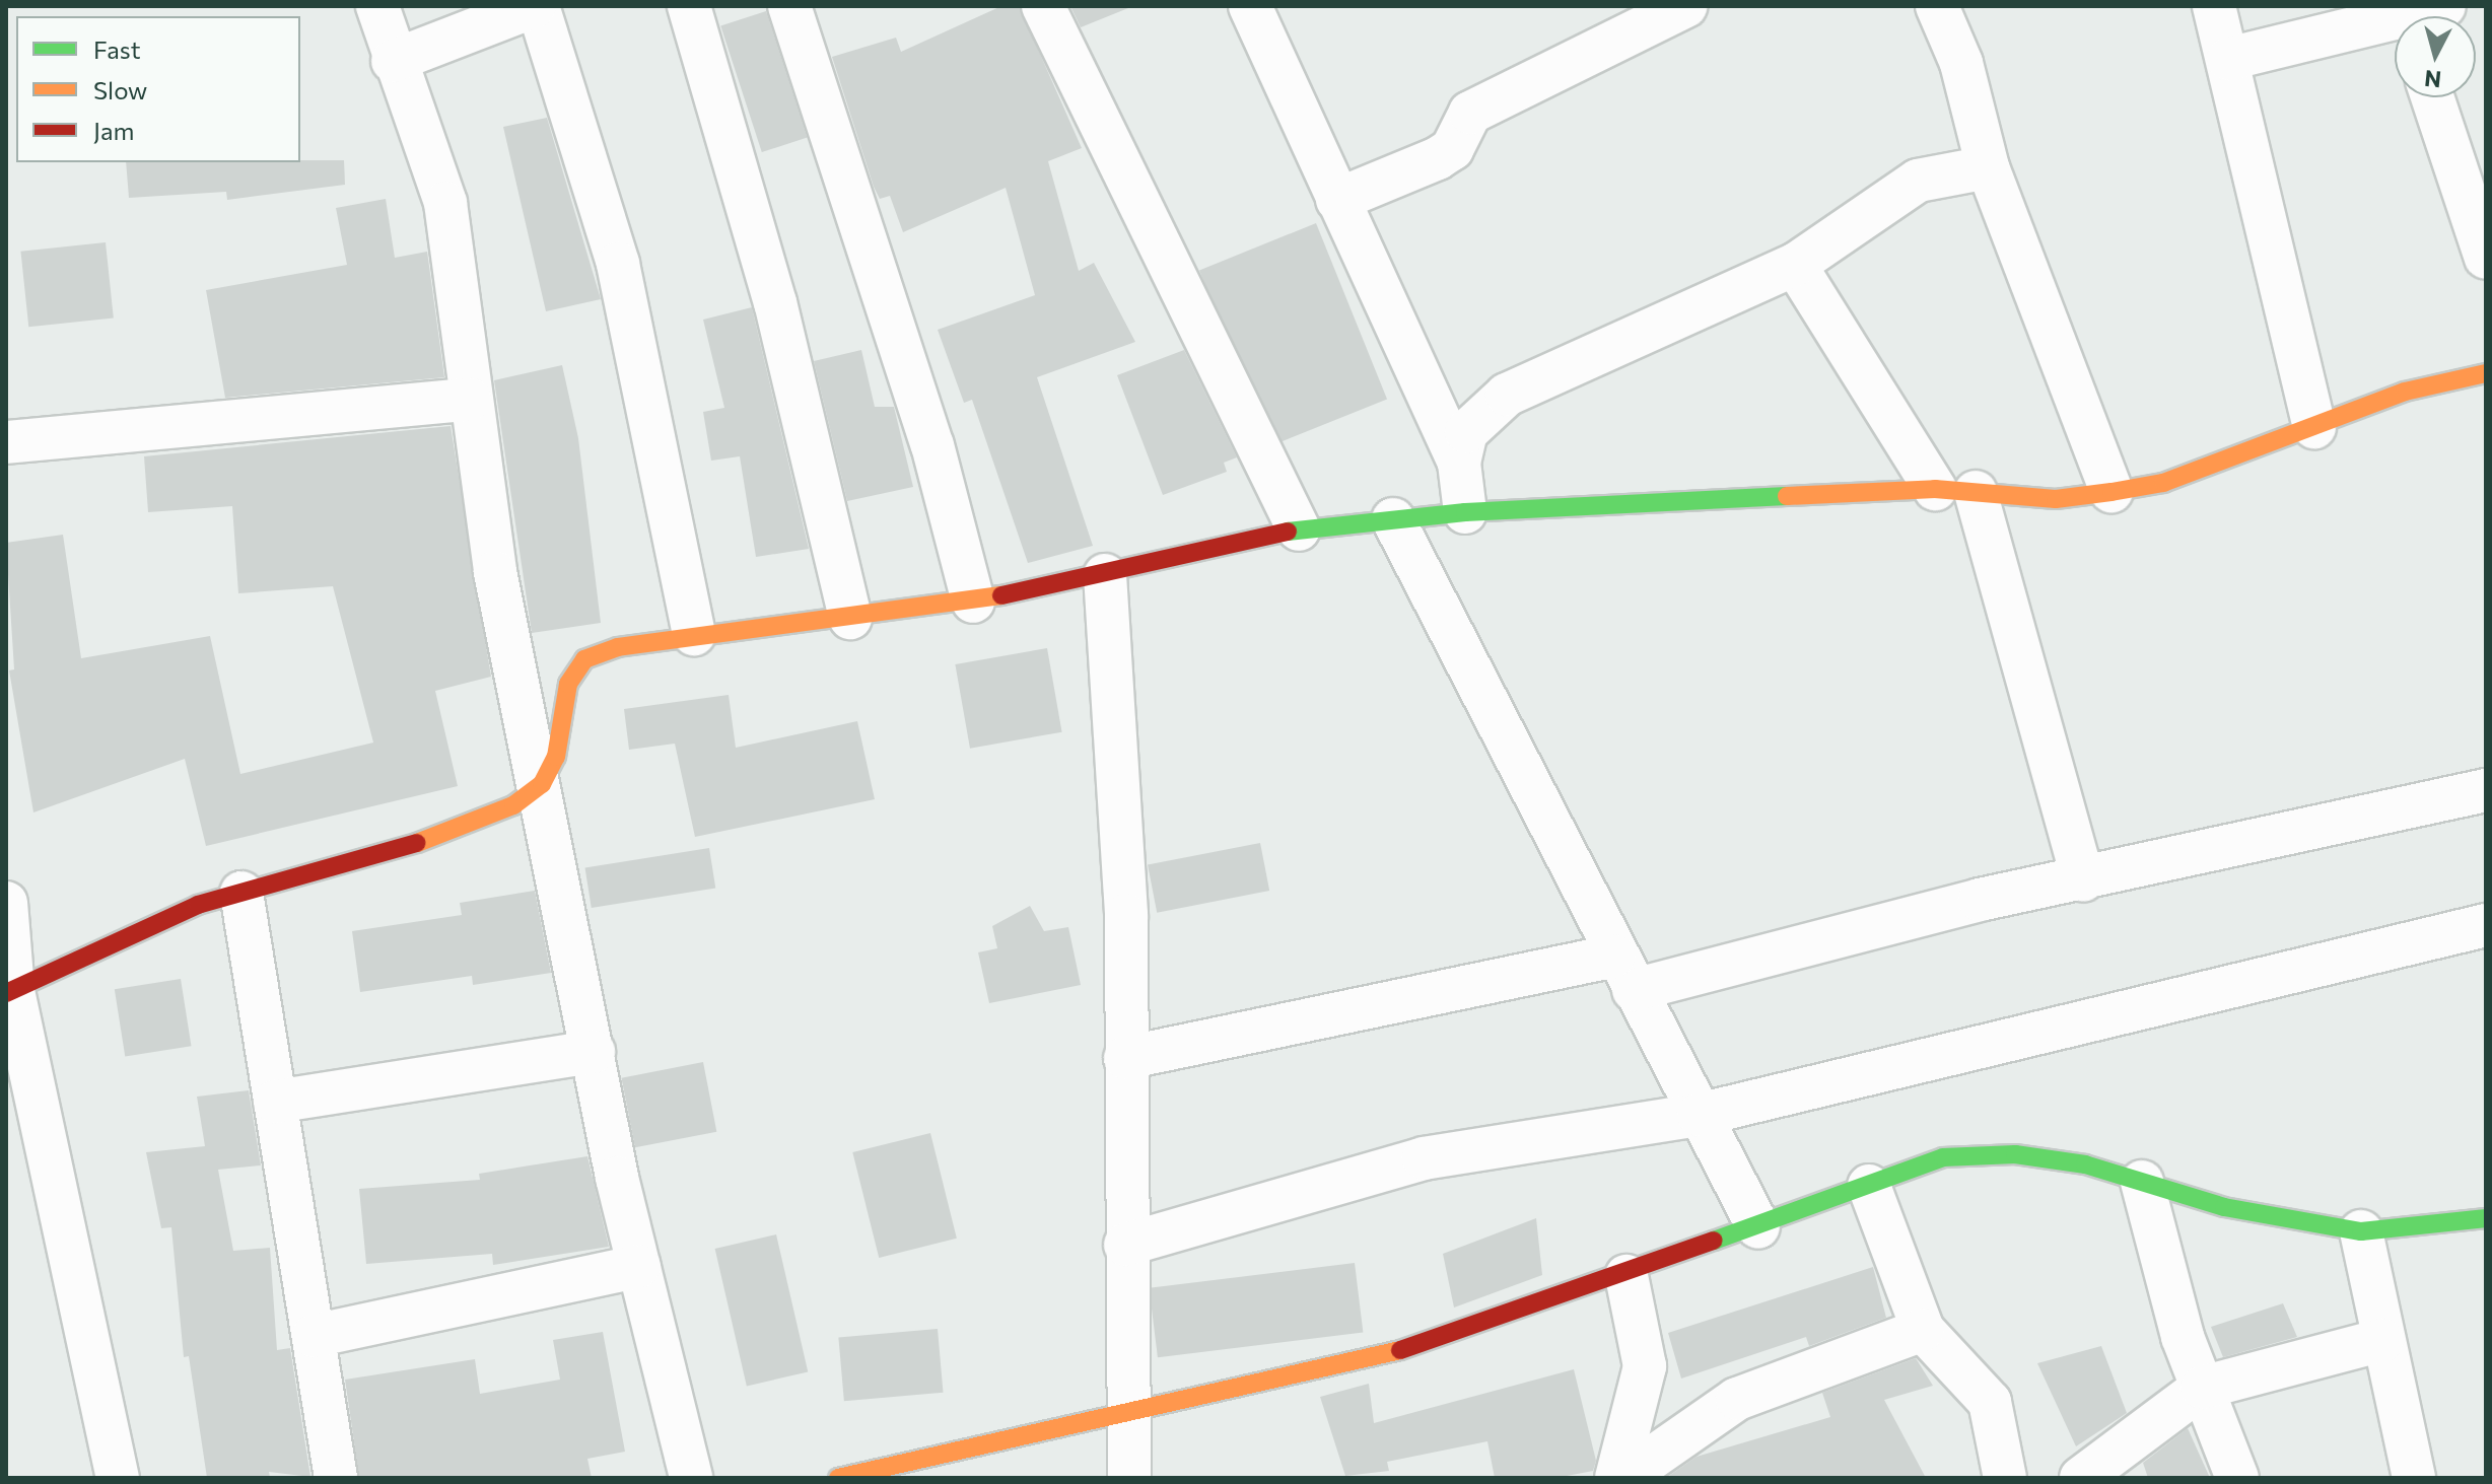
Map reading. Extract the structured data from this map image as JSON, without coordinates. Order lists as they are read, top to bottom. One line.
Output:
{"legend":["Fast","Slow","Jam"],"north":"bottom"}
